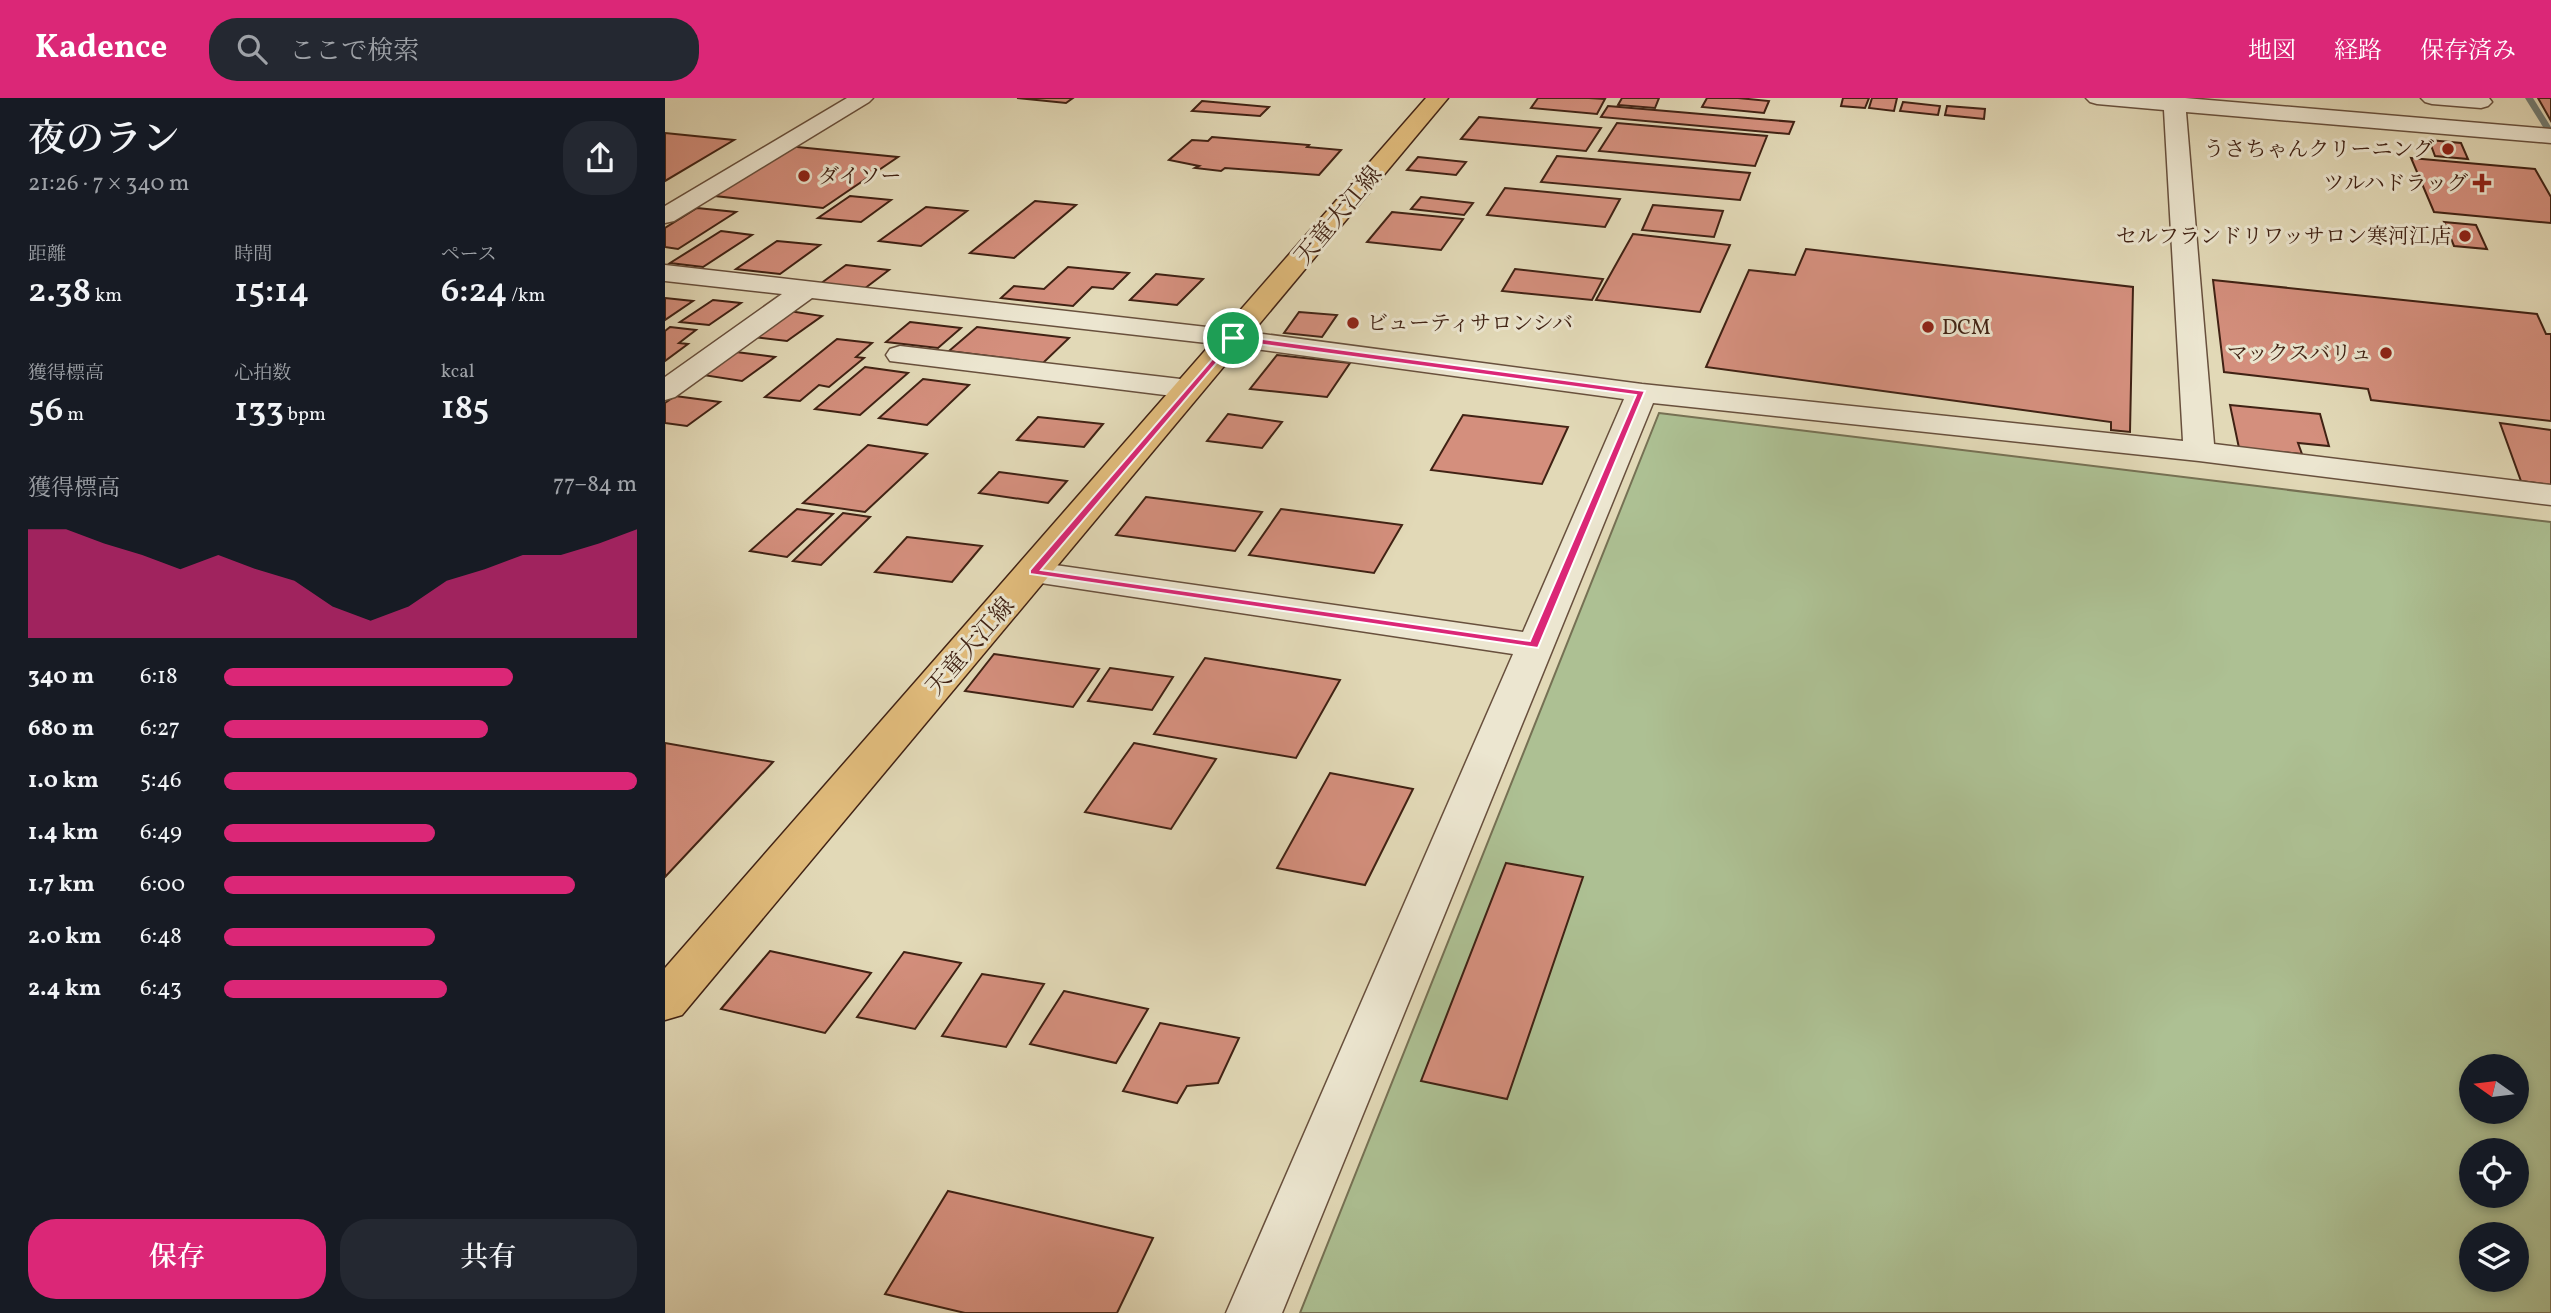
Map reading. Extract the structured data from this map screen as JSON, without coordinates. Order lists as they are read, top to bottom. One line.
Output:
{"streets":{"main road":["天童大江線"]},"places":{"other":["うさちゃんクリーニング","ダイソー","セルフランドリワッサロン寒河江店","ビューティサロンシバ","DCM","マックスバリュ"],"health":["ツルハドラッグ"]},"north":"left","page":{"header":"Kadence","search":"ここで検索","nav":["地図","経路","保存済み"],"heading":["夜のラン","21:26 · 7 × 340 m"],"stats":[["距離","2.38 km"],["時間","15:14"],["ペース","6:24 /km"],["獲得標高","56 m"],["心拍数","133 bpm"],["kcal","185"]],"chart":["獲得標高","77–84 m"],"list":[{"name":"340 m","note":"6:18"},{"name":"680 m","note":"6:27"},{"name":"1.0 km","note":"5:46"},{"name":"1.4 km","note":"6:49"},{"name":"1.7 km","note":"6:00"},{"name":"2.0 km","note":"6:48"},{"name":"2.4 km","note":"6:43"}],"buttons":["保存","共有"]}}
